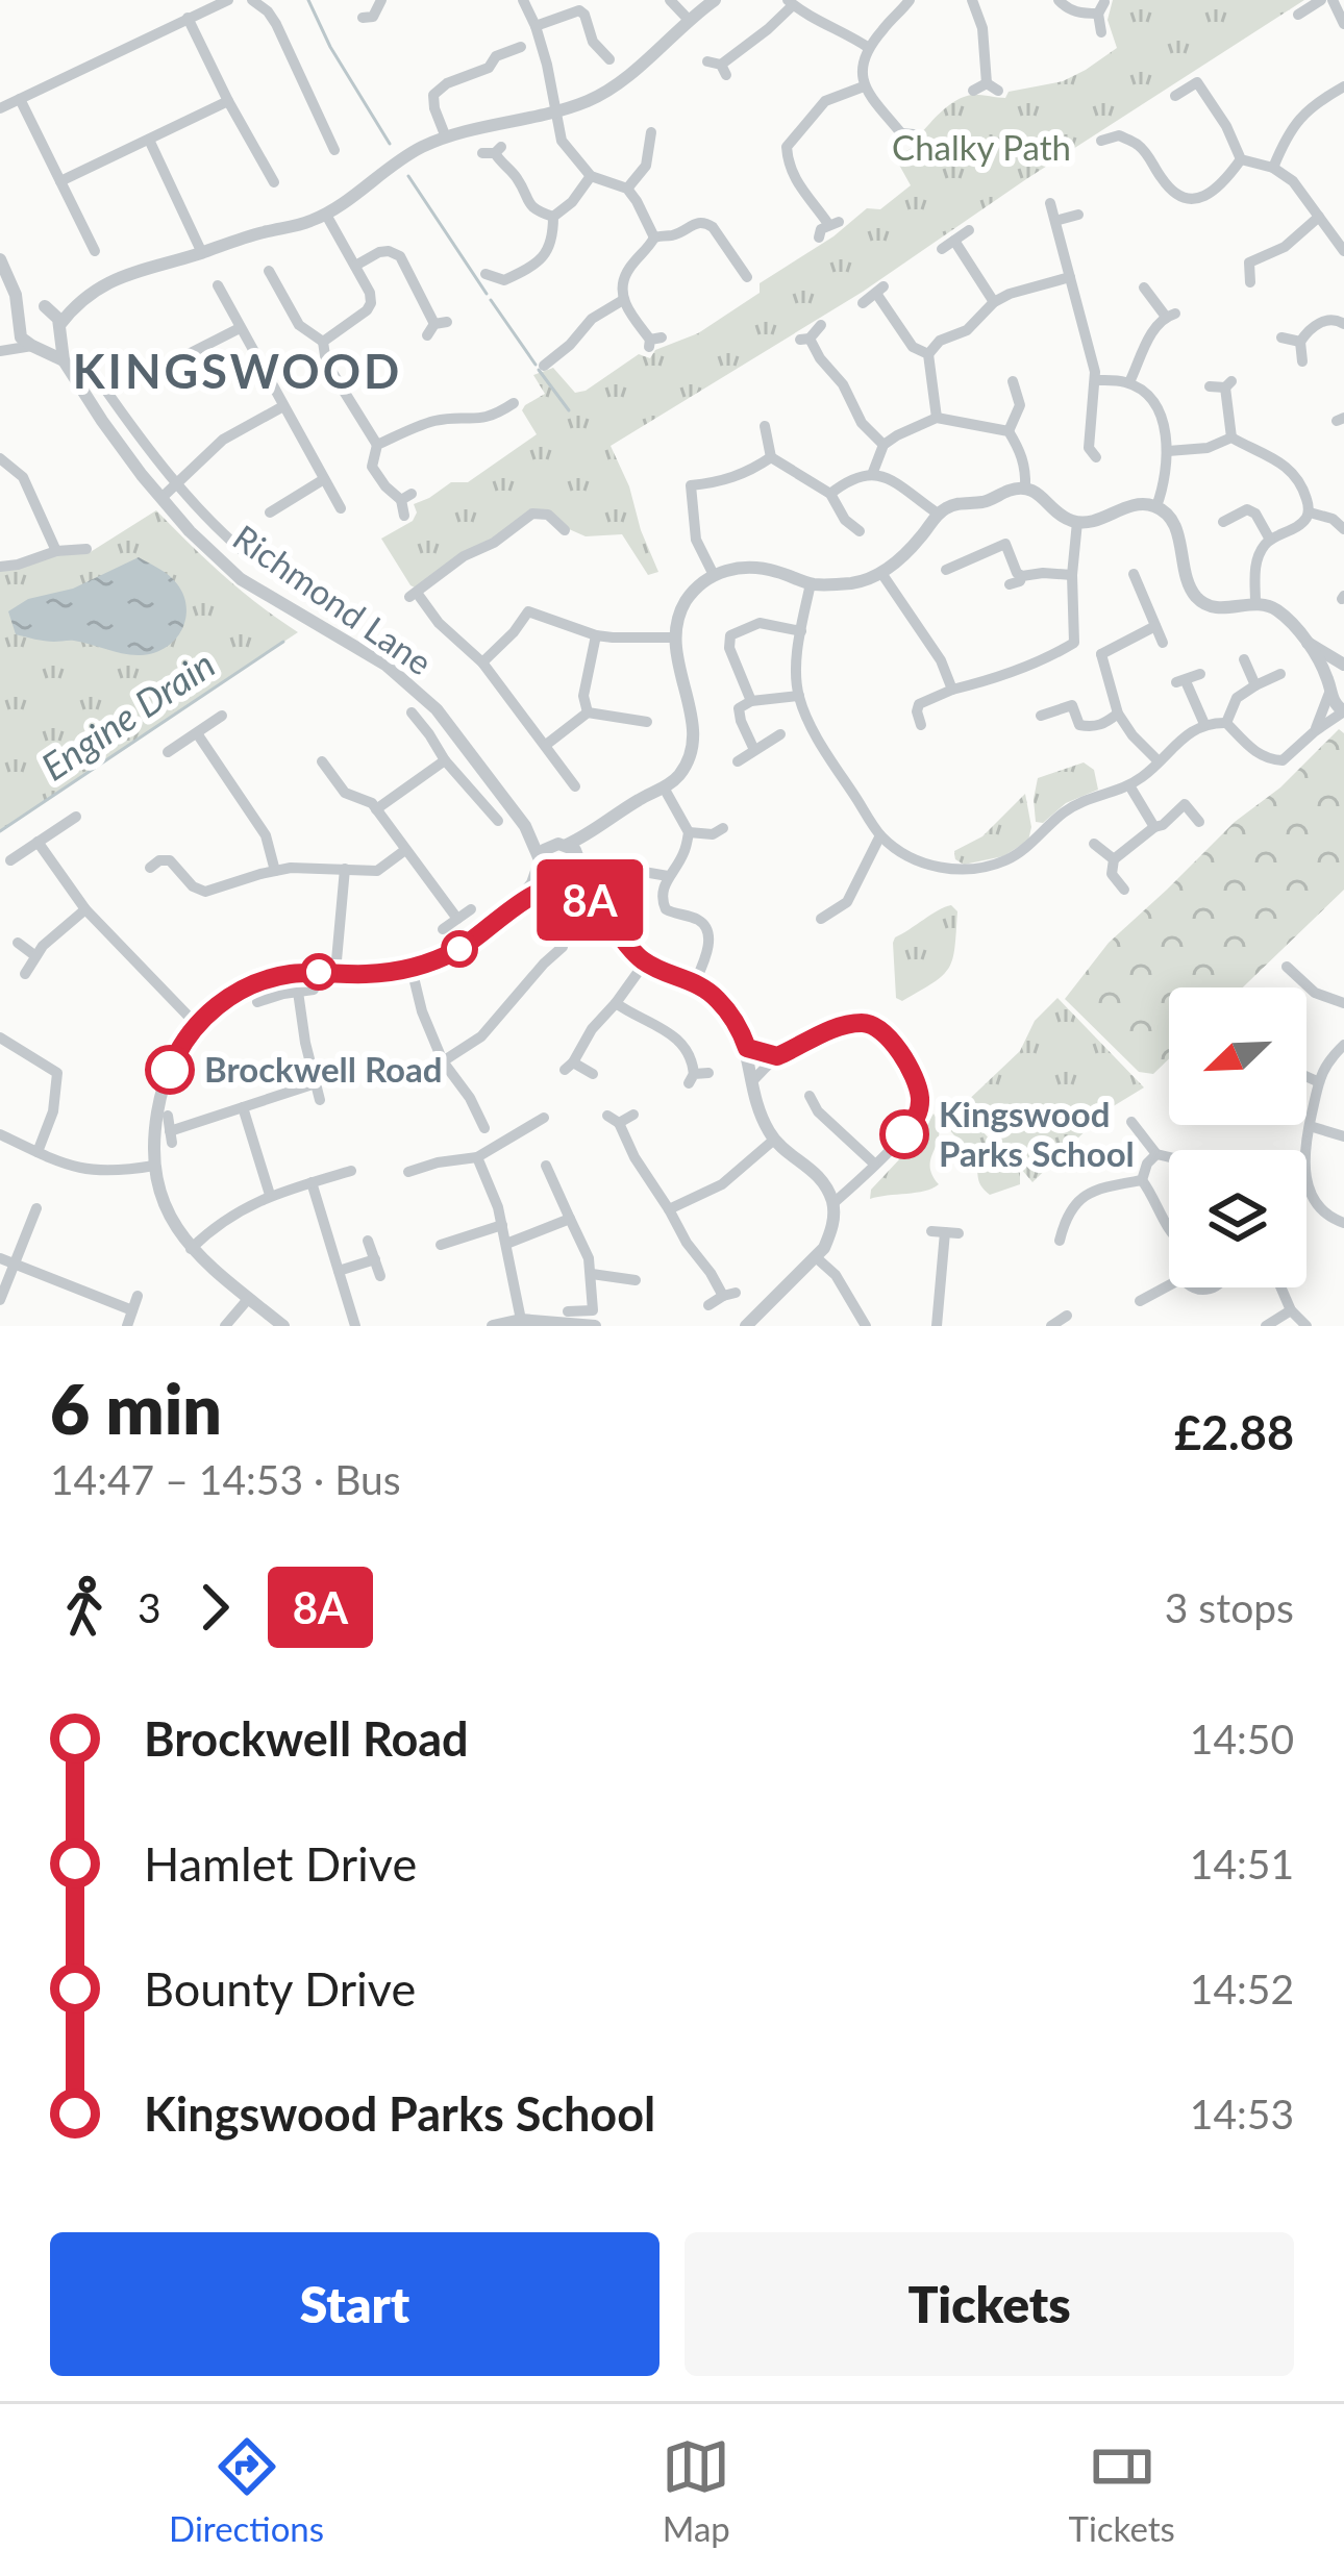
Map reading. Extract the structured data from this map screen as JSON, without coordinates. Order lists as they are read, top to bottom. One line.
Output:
{"streets":{"street":["Richmond Lane"]},"districts":["KINGSWOOD"],"water":["Engine Drain"],"parks":["Chalky Path"],"places":["Brockwell Road","Kingswood Parks School"],"lines":["bus line 8A"],"north":"bottom left","page":{"on_map":"8A","heading":["6 min","14:47 – 14:53 · Bus","£2.88"],"legs":["3","8A","3 stops"],"list":[{"name":"Brockwell Road","value":"14:50"},{"name":"Hamlet Drive","value":"14:51"},{"name":"Bounty Drive","value":"14:52"},{"name":"Kingswood Parks School","value":"14:53"}],"buttons":["Start","Tickets"],"tabs":["Directions","Map","Tickets"]}}
